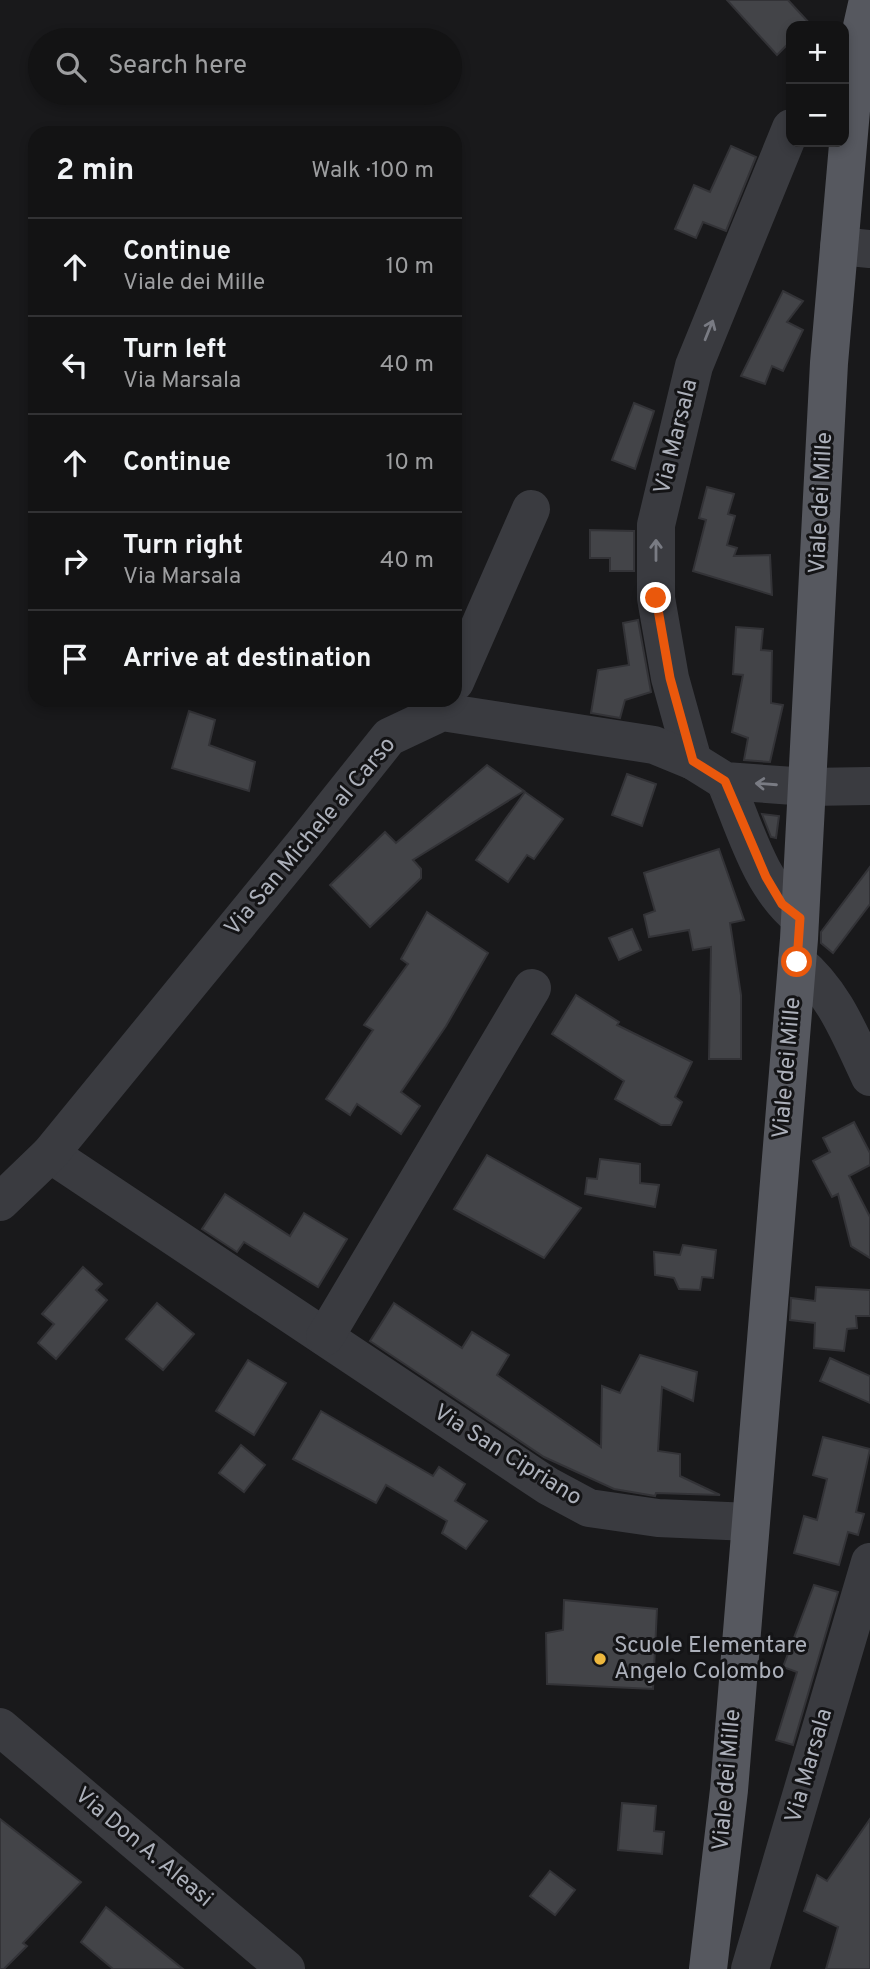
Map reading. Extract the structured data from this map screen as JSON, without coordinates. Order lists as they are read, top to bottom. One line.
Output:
{"streets":{"main road":["Viale dei Mille"],"street":["Via Marsala","Via San Michele al Carso","Via San Cipriano","Via Don A. Aleasi"]},"crossings":[["Viale dei Mille","Via San Cipriano"],["Via San Michele al Carso","Via San Cipriano"]],"one_way":["Via Marsala"],"places":["Scuole Elementare Angelo Colombo"],"page":{"map_buttons":["+","−"],"search":"Search here","heading":["2 min","Walk · 100 m"],"list":[["Continue","Viale dei Mille","10 m"],["Turn left","Via Marsala","40 m"],["Continue","10 m"],["Turn right","Via Marsala","40 m"],"Arrive at destination"]}}
